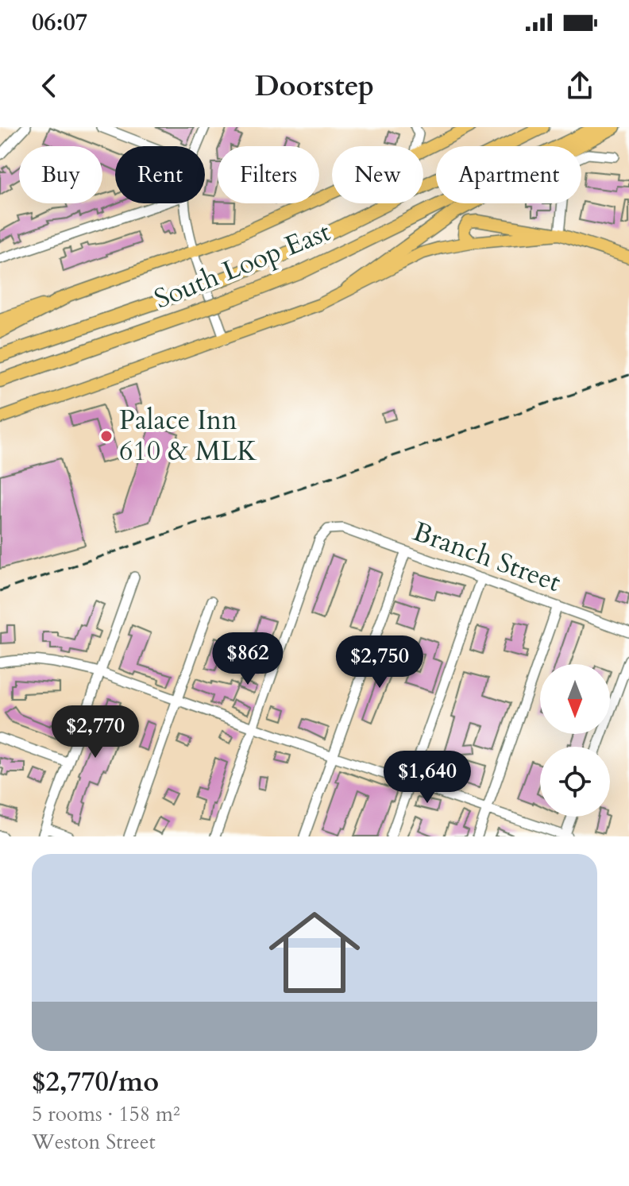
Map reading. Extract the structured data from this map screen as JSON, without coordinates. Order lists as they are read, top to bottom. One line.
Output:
{"streets":{"highway":["South Loop East"],"street":["Branch Street"]},"places":["Palace Inn 610 & MLK"],"north":"bottom","page":{"status":"06:07","header":"Doorstep","chip":["Buy","Rent","Filters","New","Apartment"],"price":["$862","$2,750","$2,770","$1,640"],"list":[{"name":"$2,770/mo","note":"5 rooms · 158 m² · Weston Street"}]}}
